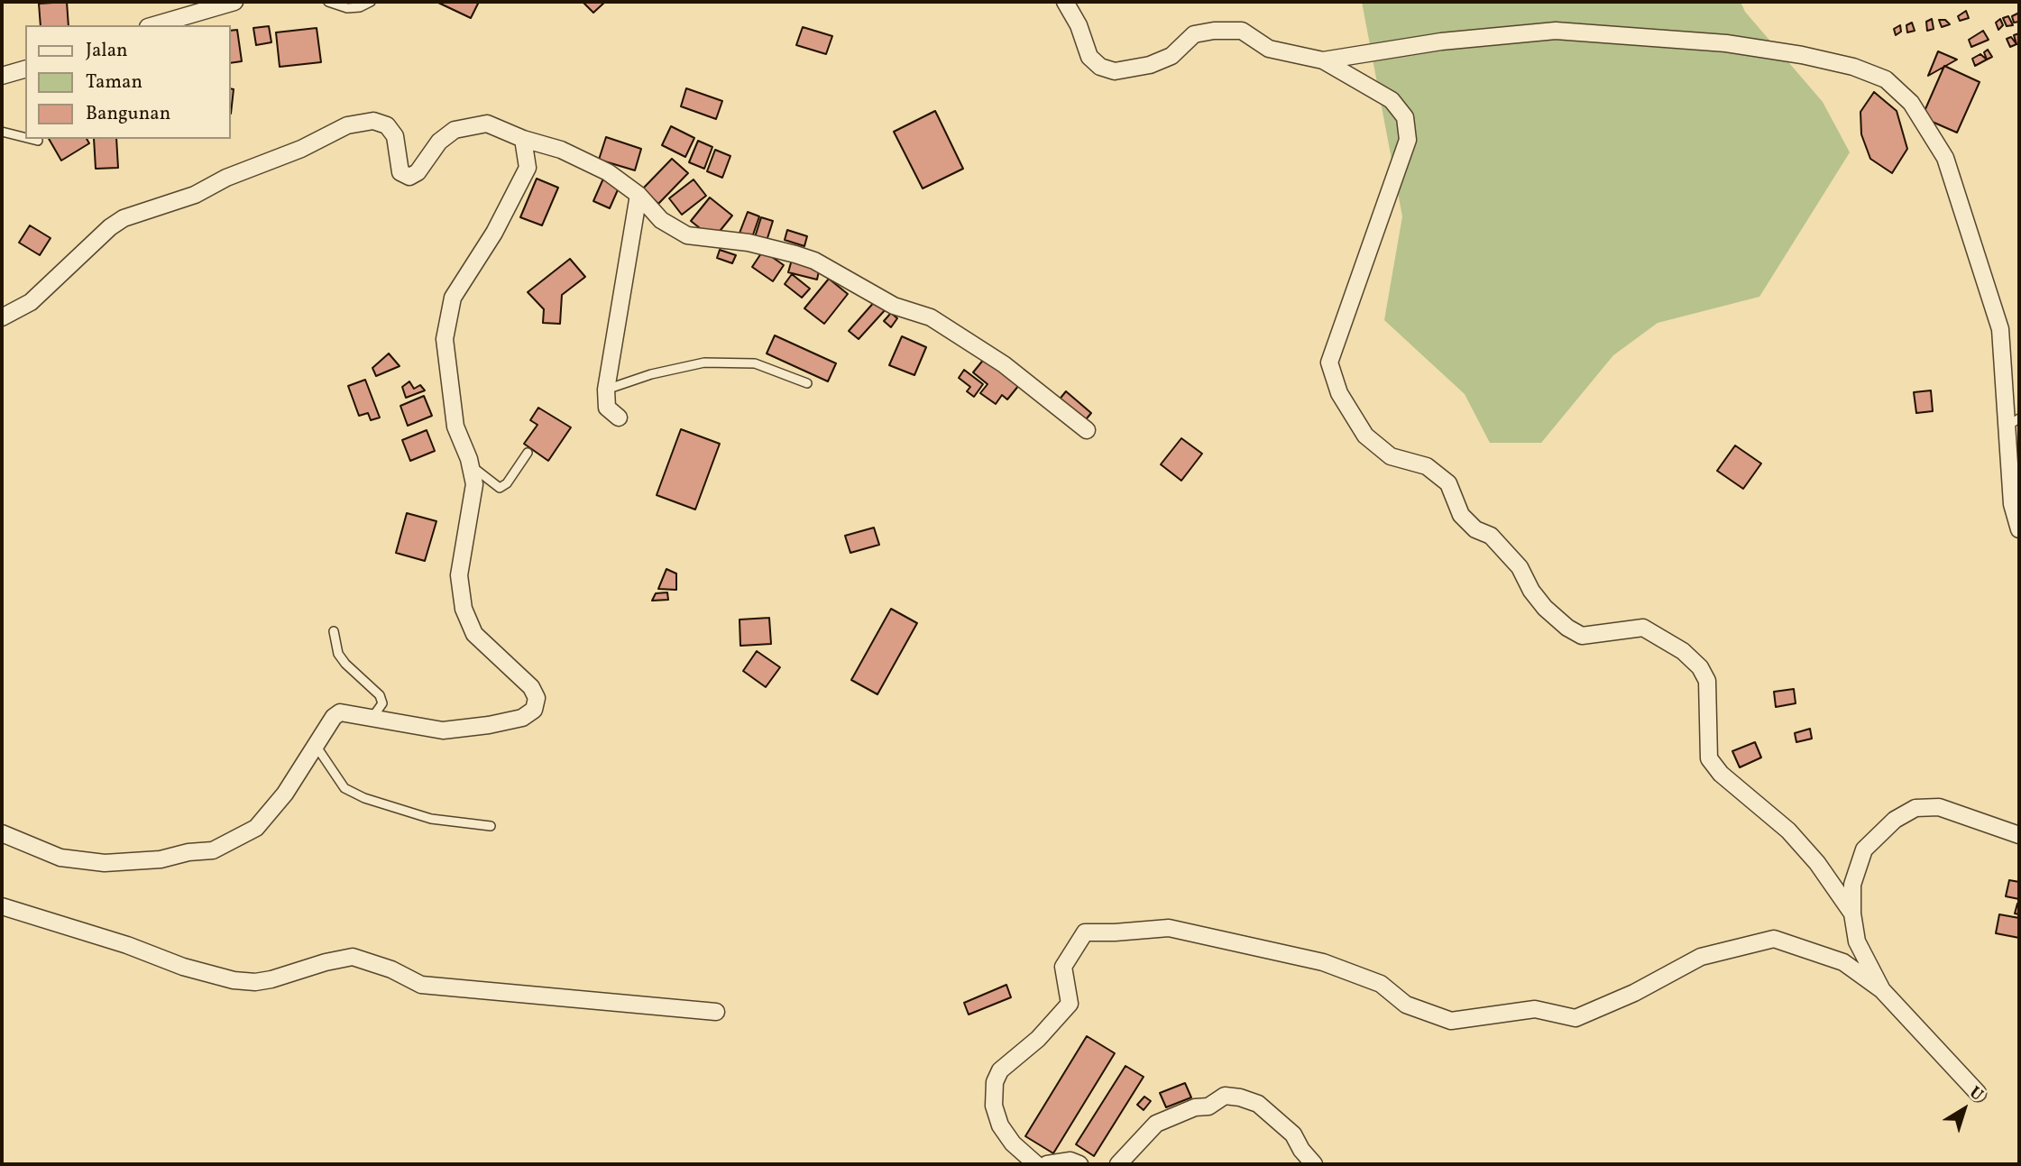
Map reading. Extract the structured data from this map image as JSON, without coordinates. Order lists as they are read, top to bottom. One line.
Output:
{"legend":["Jalan","Taman","Bangunan"],"north":"top right"}
